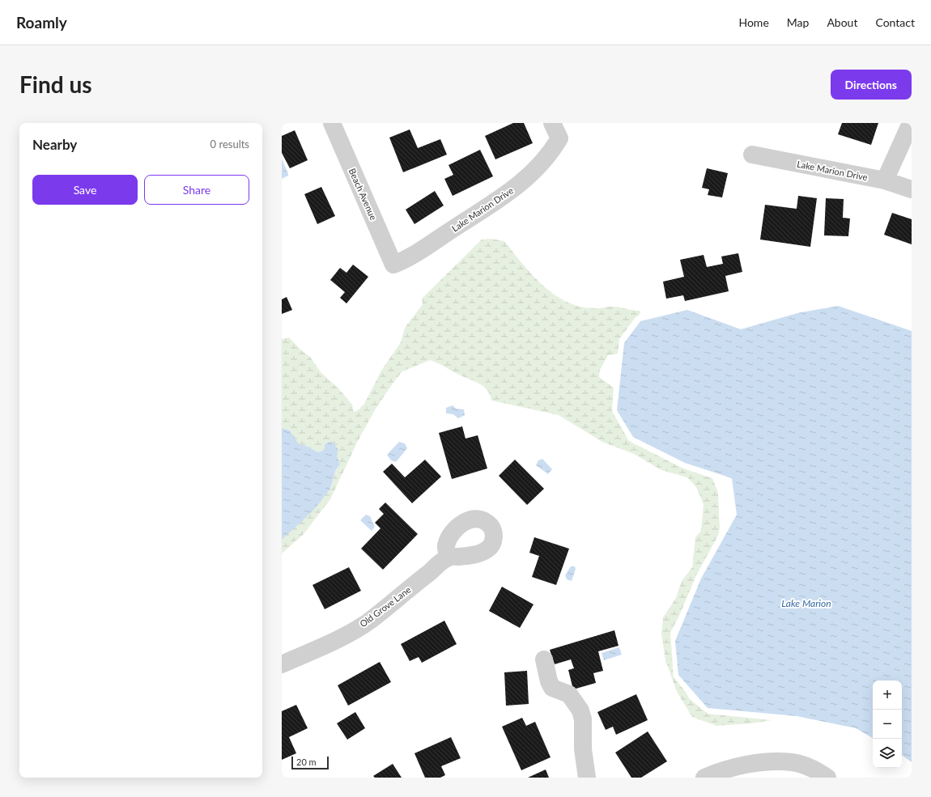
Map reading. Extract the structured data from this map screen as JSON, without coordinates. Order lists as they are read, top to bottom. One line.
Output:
{"streets":{"street":["Lake Marion Drive","Beach Avenue","Old Grove Lane"]},"crossings":[["Lake Marion Drive","Beach Avenue"]],"water":["Lake Marion"],"scale_bar":"20 m","page":{"header":"Roamly","nav":["Home","Map","About","Contact"],"buttons":["Directions",["Save","Share"]],"title":"Find us","heading":["Nearby","0 results"],"map_buttons":["+","−"],"scale":"20 m"}}
